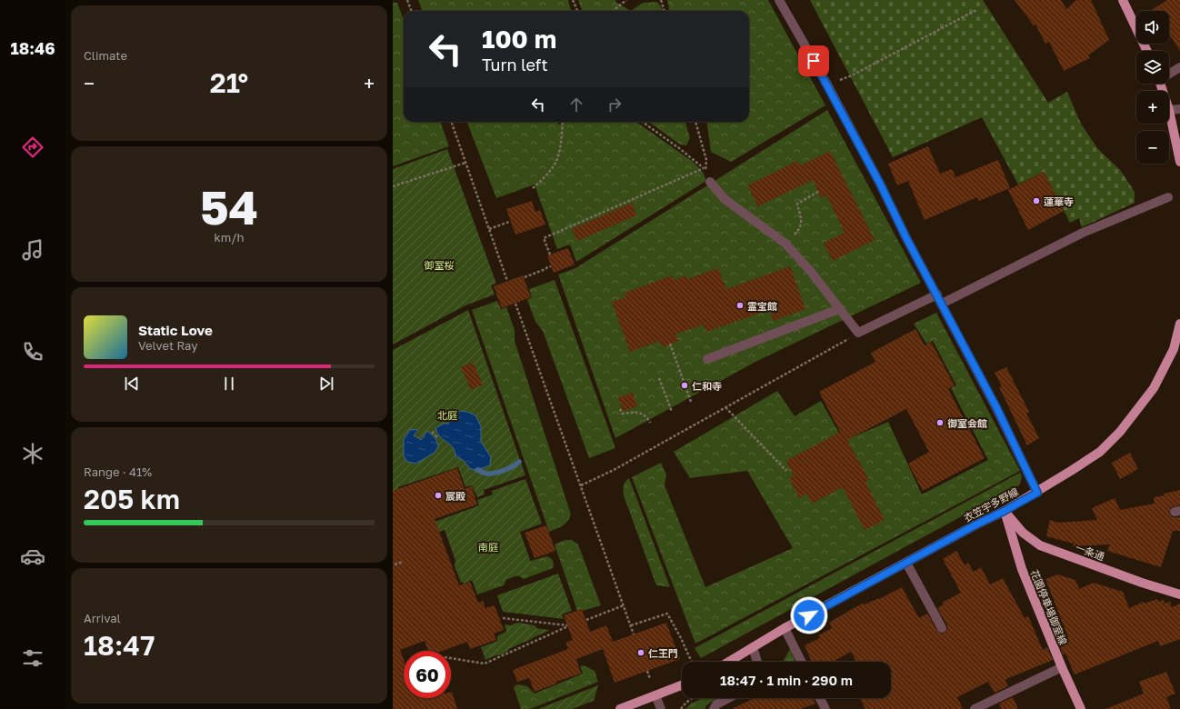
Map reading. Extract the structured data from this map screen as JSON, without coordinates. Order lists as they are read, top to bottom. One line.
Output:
{"streets":{"main road":["衣笠宇多野線","一条通","花園停車場御室線"]},"crossings":[["衣笠宇多野線","一条通"],["衣笠宇多野線","花園停車場御室線"],["一条通","花園停車場御室線"]],"parks":["御室桜","北庭","南庭"],"places":["蓮華寺","霊宝館","仁和寺","御室会館","宸殿","仁王門"],"page":{"tabs":"18:46","tile":["Climate",["54","km/h"],["Range · 41%","205 km"],["Arrival","18:47"]],"map_buttons":["+","−"],"turn":["100 m","Turn left"],"heat":["−","21°","+"],"song":["Static Love","Velvet Ray"],"limit":"60","trip":"18:47 · 1 min · 290 m"}}
